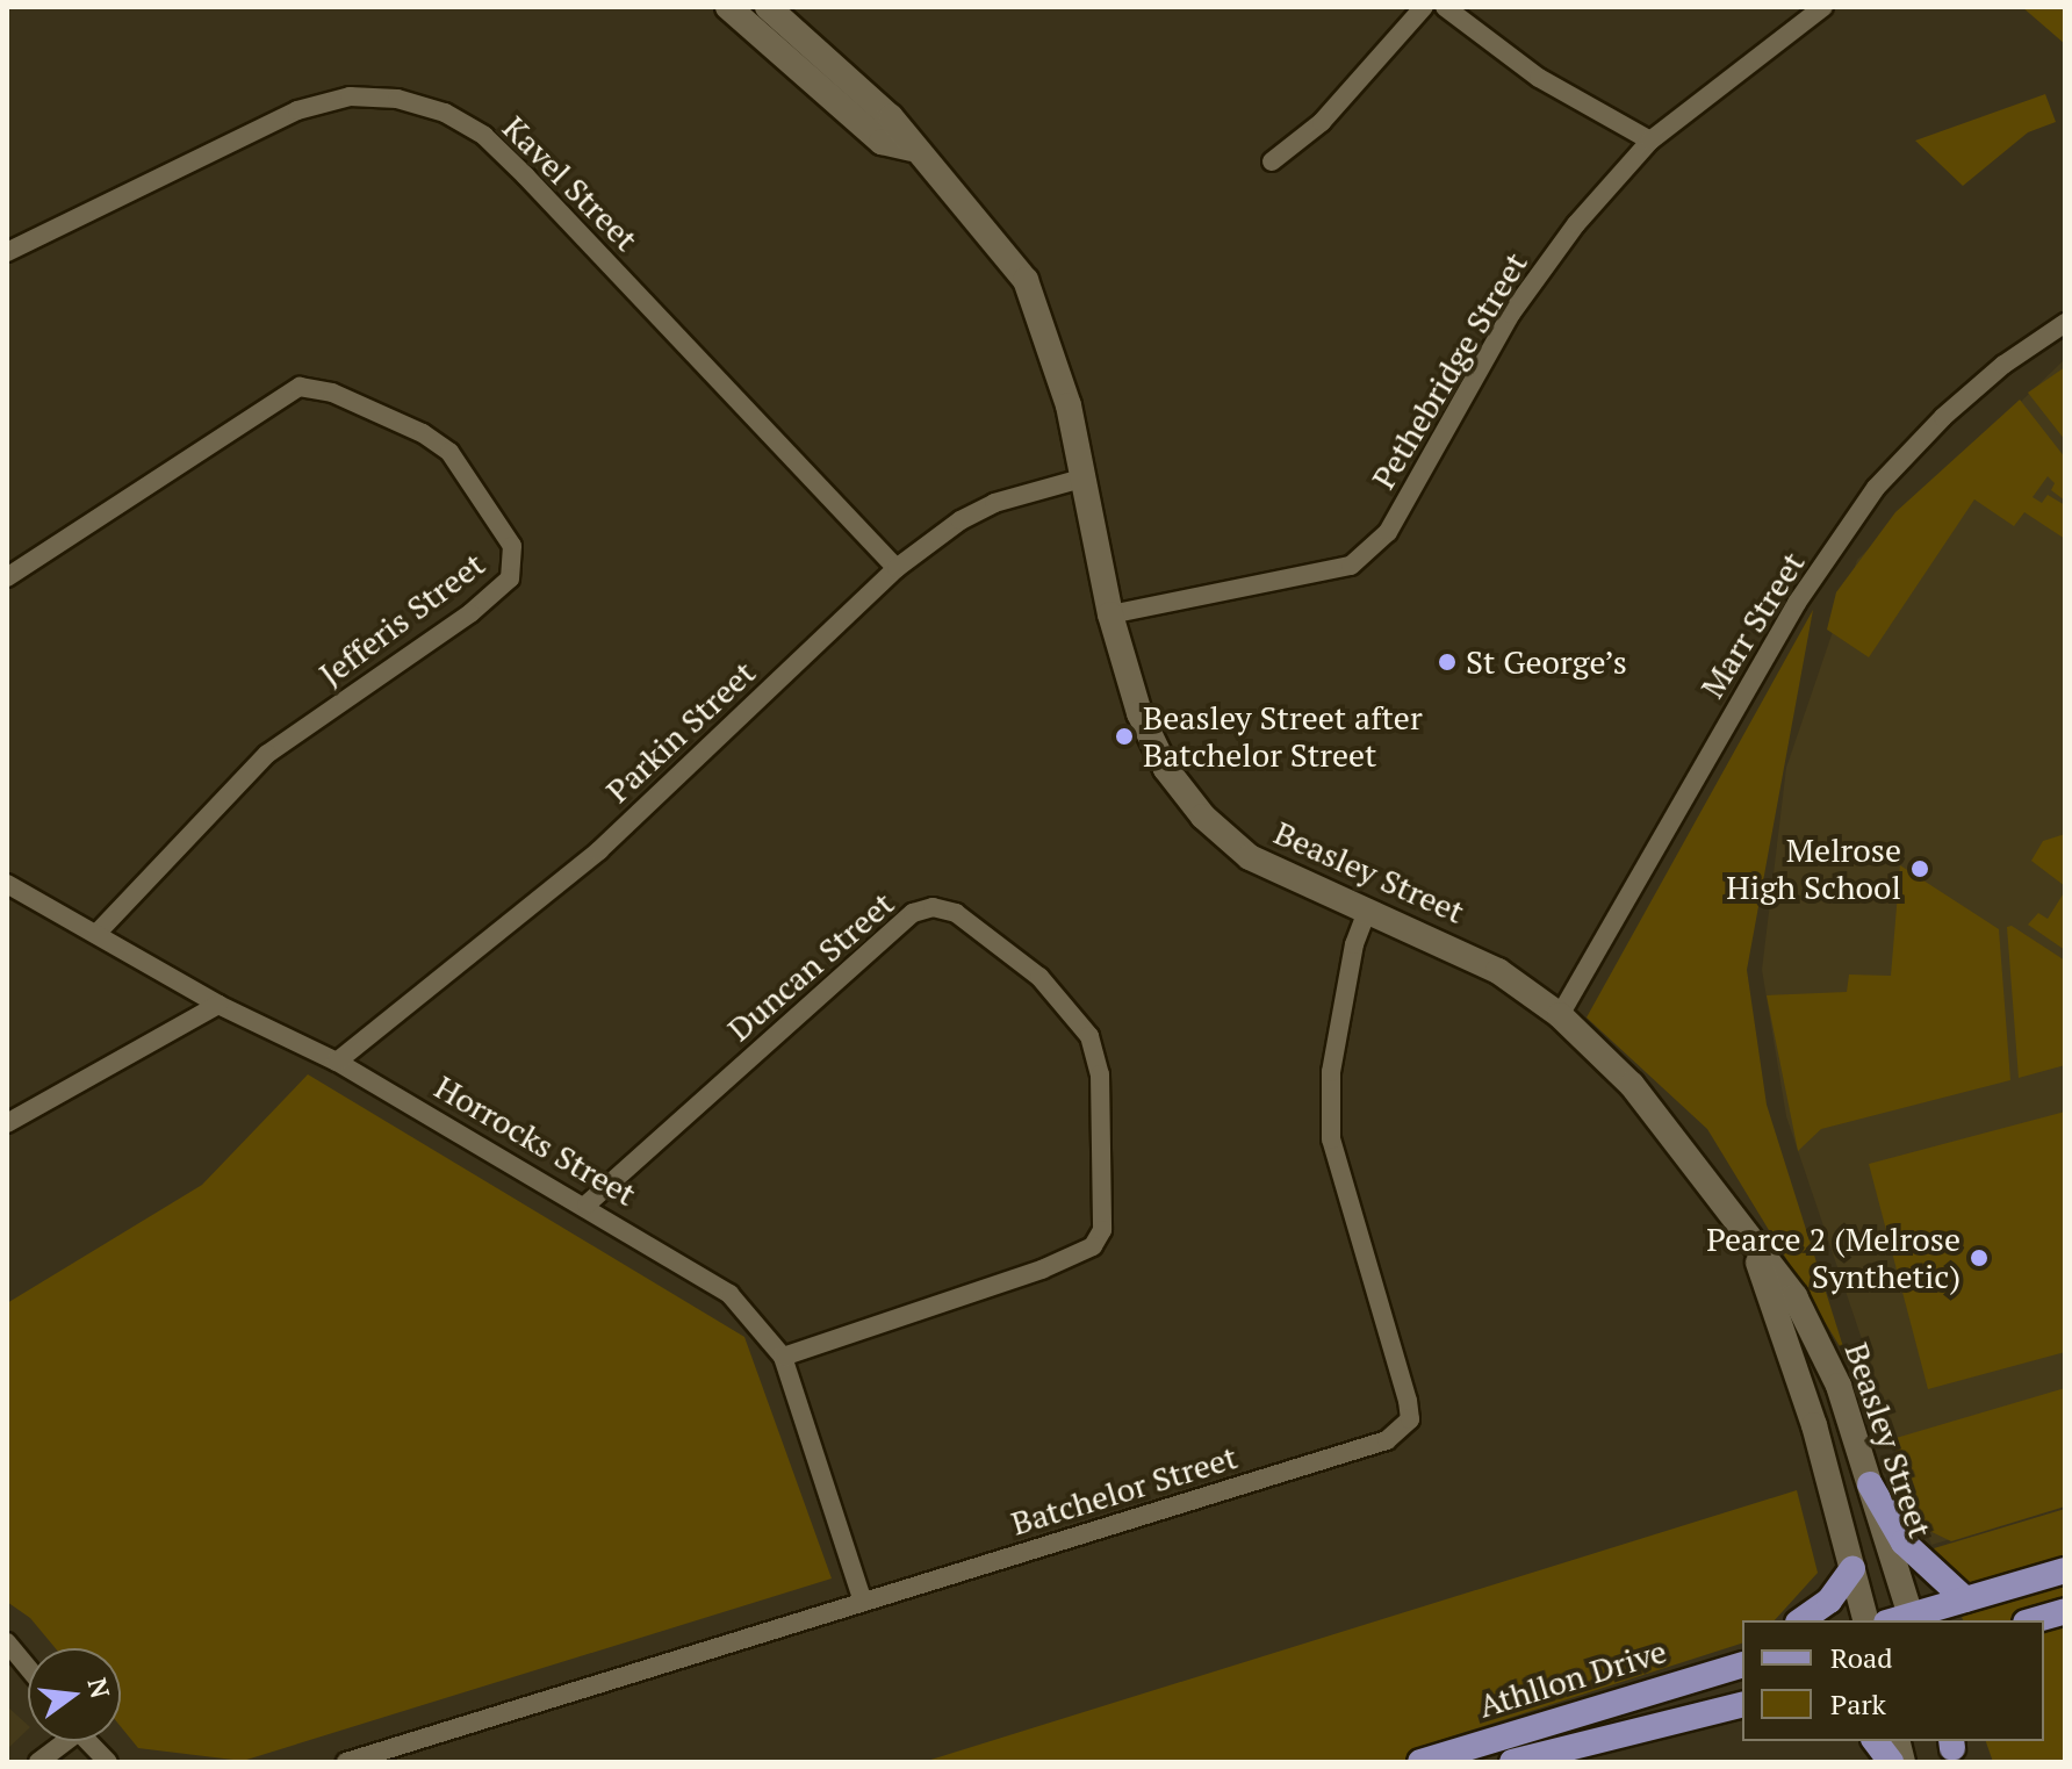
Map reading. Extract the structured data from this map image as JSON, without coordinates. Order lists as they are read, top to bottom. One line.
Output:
{"streets":{"main road":["Beasley Street","Athllon Drive"],"street":["Kavel Street","Pethebridge Street","Jefferis Street","Marr Street","Parkin Street","Duncan Street","Horrocks Street","Batchelor Street"]},"crossings":[["Kavel Street","Parkin Street"],["Pethebridge Street","Beasley Street"],["Jefferis Street","Horrocks Street"],["Marr Street","Beasley Street"],["Parkin Street","Beasley Street"],["Parkin Street","Horrocks Street"],["Beasley Street","Batchelor Street"],["Duncan Street","Horrocks Street"],["Horrocks Street","Batchelor Street"]],"places":["St George’s","Beasley Street after Batchelor Street","Melrose High School","Pearce 2 (Melrose Synthetic)"],"legend":["Road","Park"],"north":"right"}
